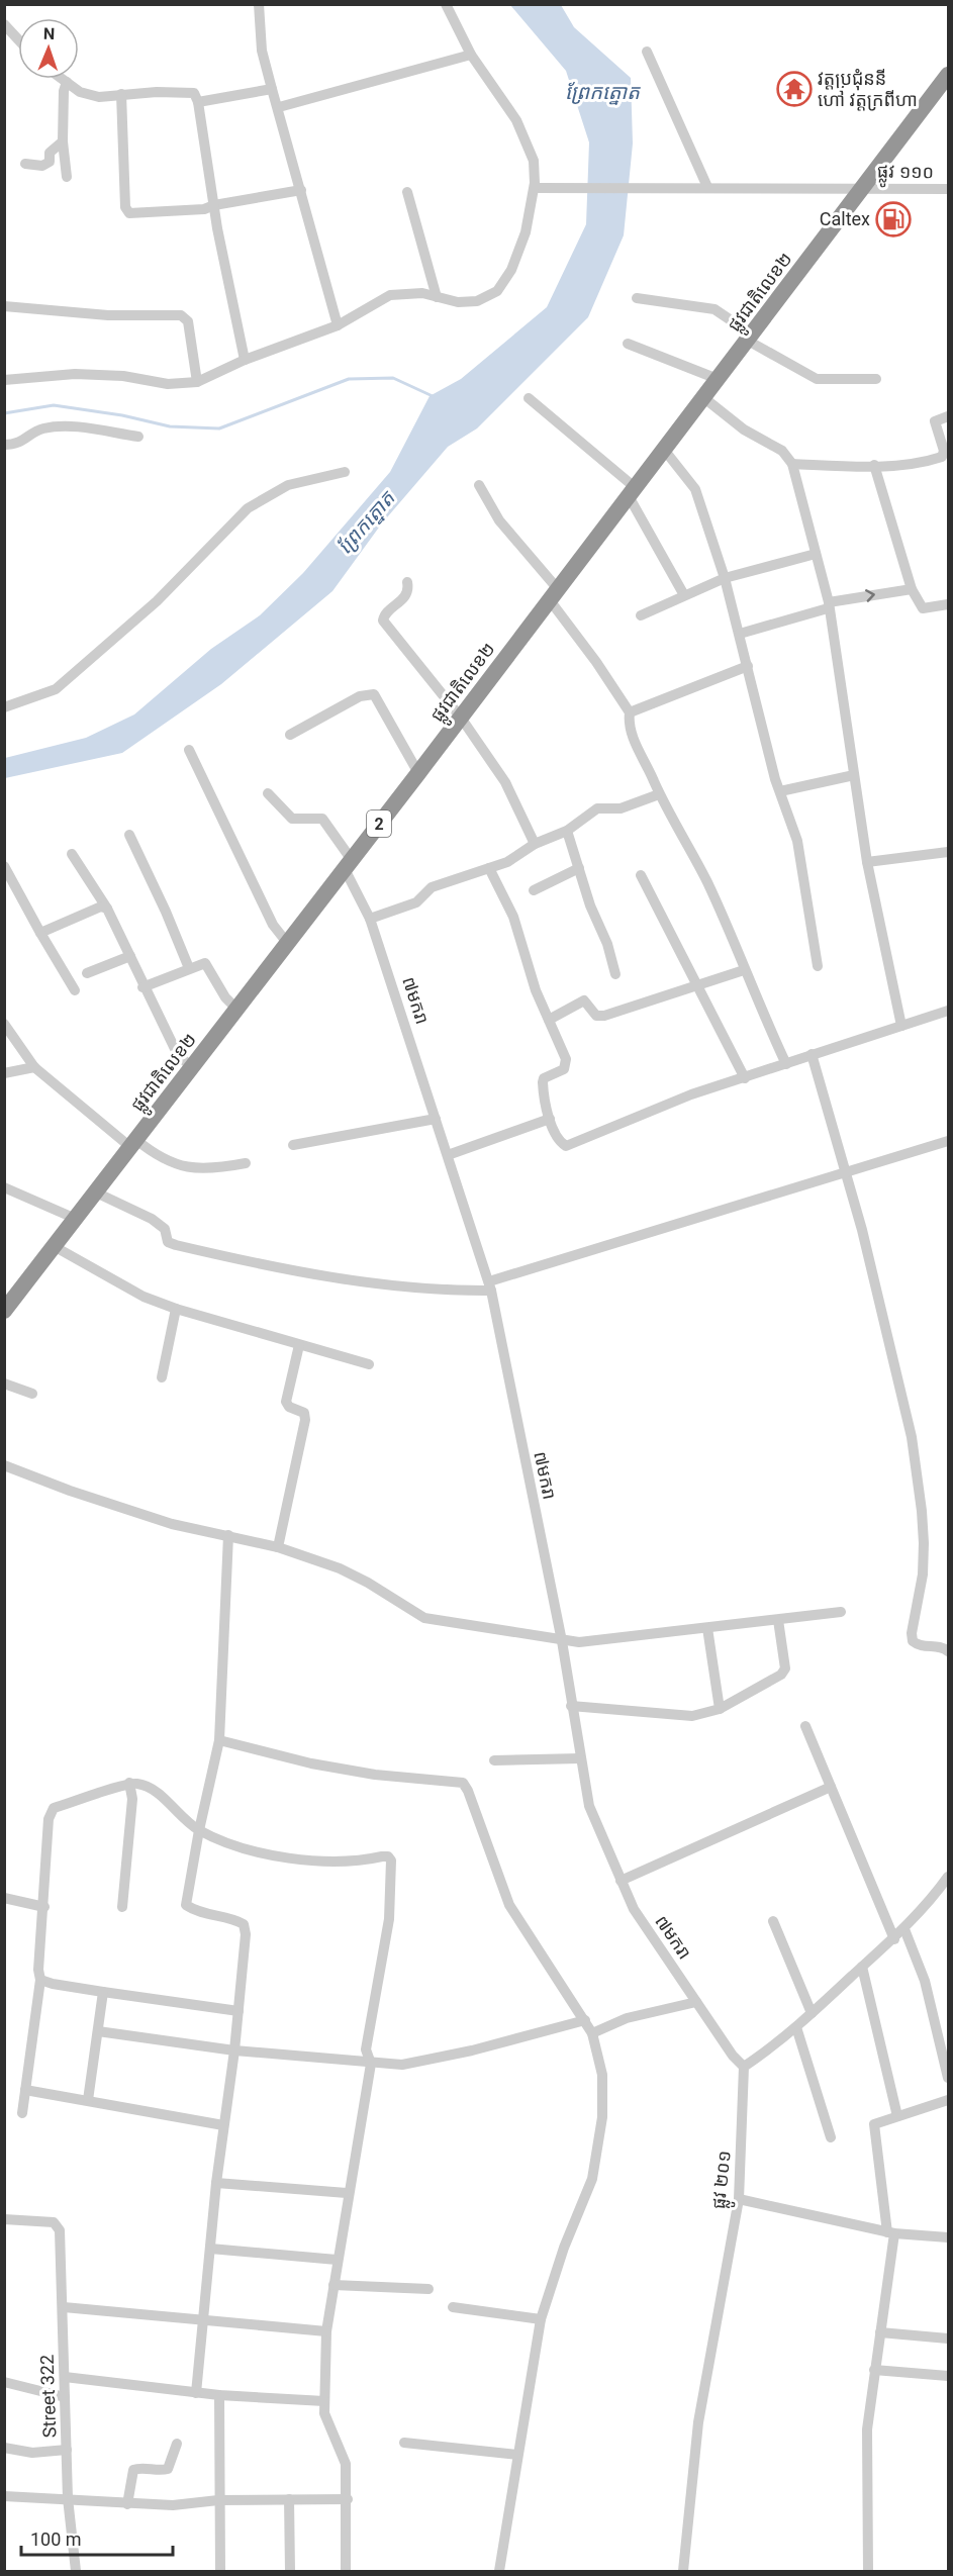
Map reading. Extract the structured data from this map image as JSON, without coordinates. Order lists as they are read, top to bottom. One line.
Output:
{"streets":{"highway":["ផ្លូវជាតិលេខ២","2"],"street":["ផ្លូវ ១១០","៧មករា","ផ្លូវ ២០១","Street 322"]},"crossings":[["ផ្លូវ ១១០","ផ្លូវជាតិលេខ២"],["ផ្លូវជាតិលេខ២","៧មករា"],["៧មករា","ផ្លូវ ២០១"]],"water":["ព្រែកត្នោត"],"places":{"temple":["វត្តប្រជុំននី ហៅ វត្តក្រពីហា"],"fuel station":["Caltex"]},"scale_bar":"100 m","north":"top"}
